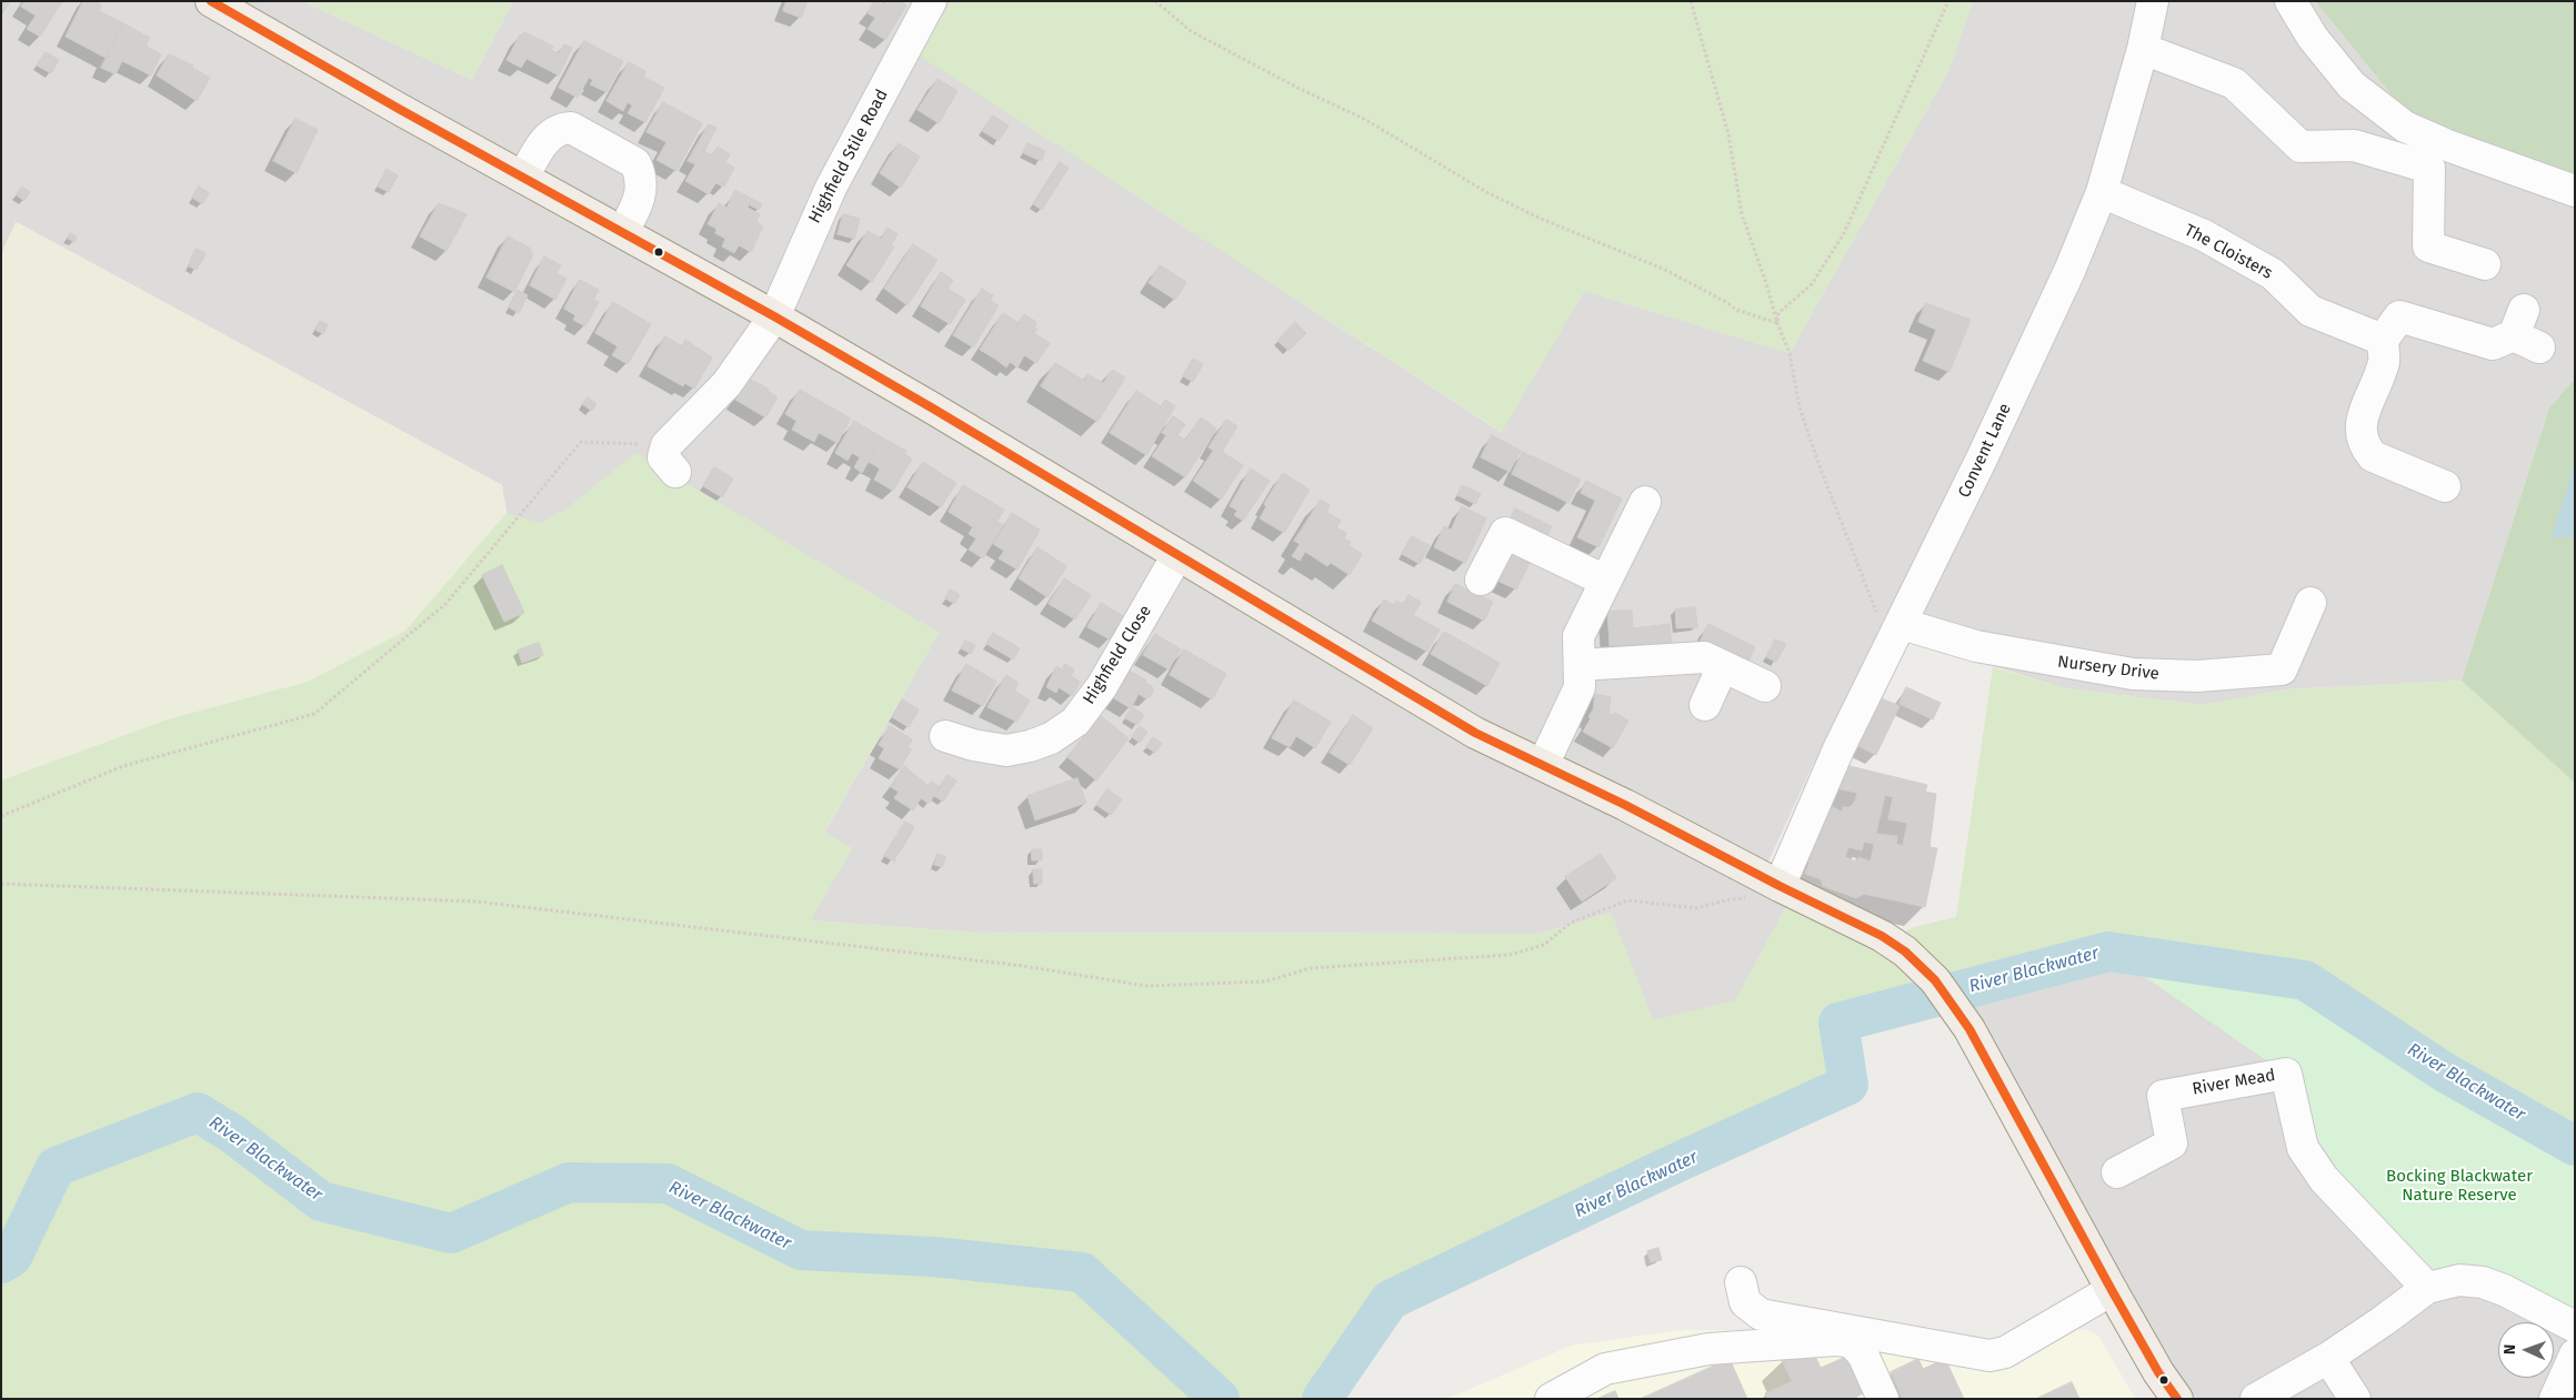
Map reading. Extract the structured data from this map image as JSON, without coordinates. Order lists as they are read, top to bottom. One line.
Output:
{"streets":{"street":["Highfield Stile Road","The Cloisters","Convent Lane","Highfield Close","Nursery Drive","River Mead"]},"crossings":[["The Cloisters","Convent Lane"],["Convent Lane","Nursery Drive"]],"water":["River Blackwater"],"parks":["Bocking Blackwater Nature Reserve"],"north":"left"}
